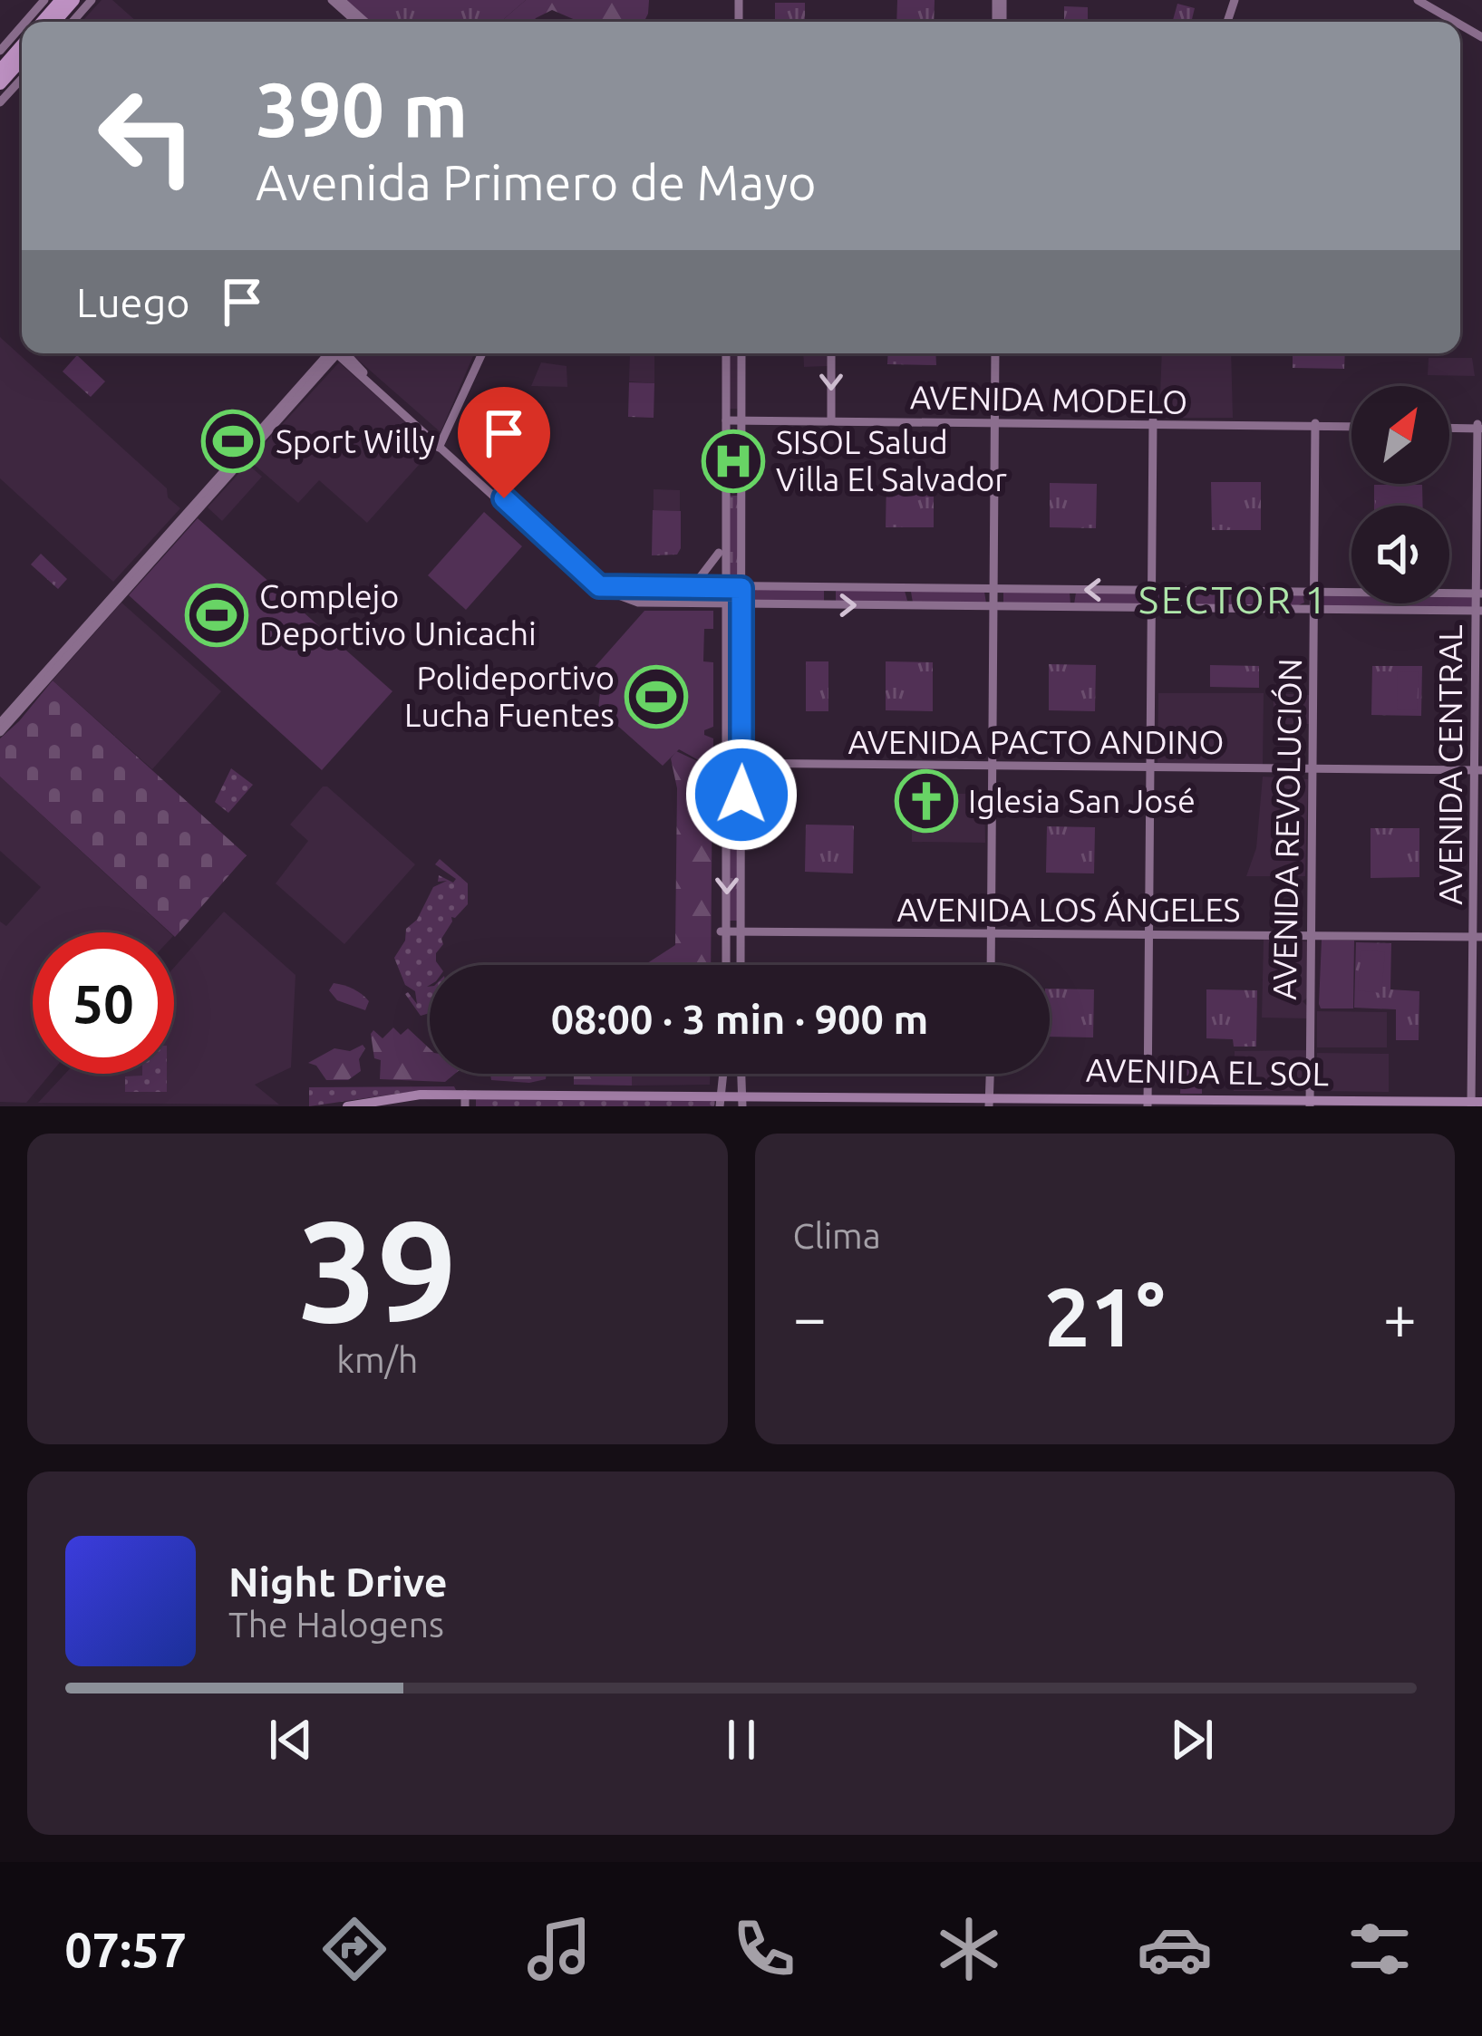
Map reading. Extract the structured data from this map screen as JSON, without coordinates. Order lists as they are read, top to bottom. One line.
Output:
{"streets":{"main road":["AVENIDA EL SOL"],"street":["AVENIDA MODELO","AVENIDA PACTO ANDINO","AVENIDA CENTRAL","AVENIDA REVOLUCIÓN","AVENIDA LOS ÁNGELES"]},"crossings":[["AVENIDA MODELO","AVENIDA REVOLUCIÓN"],["AVENIDA PACTO ANDINO","AVENIDA CENTRAL"],["AVENIDA PACTO ANDINO","AVENIDA REVOLUCIÓN"],["AVENIDA CENTRAL","AVENIDA LOS ÁNGELES"],["AVENIDA CENTRAL","AVENIDA EL SOL"],["AVENIDA REVOLUCIÓN","AVENIDA LOS ÁNGELES"],["AVENIDA REVOLUCIÓN","AVENIDA EL SOL"]],"districts":["SECTOR 1"],"places":{"sports":["Sport Willy","Complejo Deportivo Unicachi","Polideportivo Lucha Fuentes"],"hospital":["SISOL Salud Villa El Salvador"],"church":["Iglesia San José"]},"north":"top right","page":{"turn":["390 m","Avenida Primero de Mayo"],"then":"Luego","limit":"50","trip":"08:00 · 3 min · 900 m","tile":[["39","km/h"],"Clima"],"heat":["−","21°","+"],"song":["Night Drive","The Halogens"],"tabs":"07:57"}}
